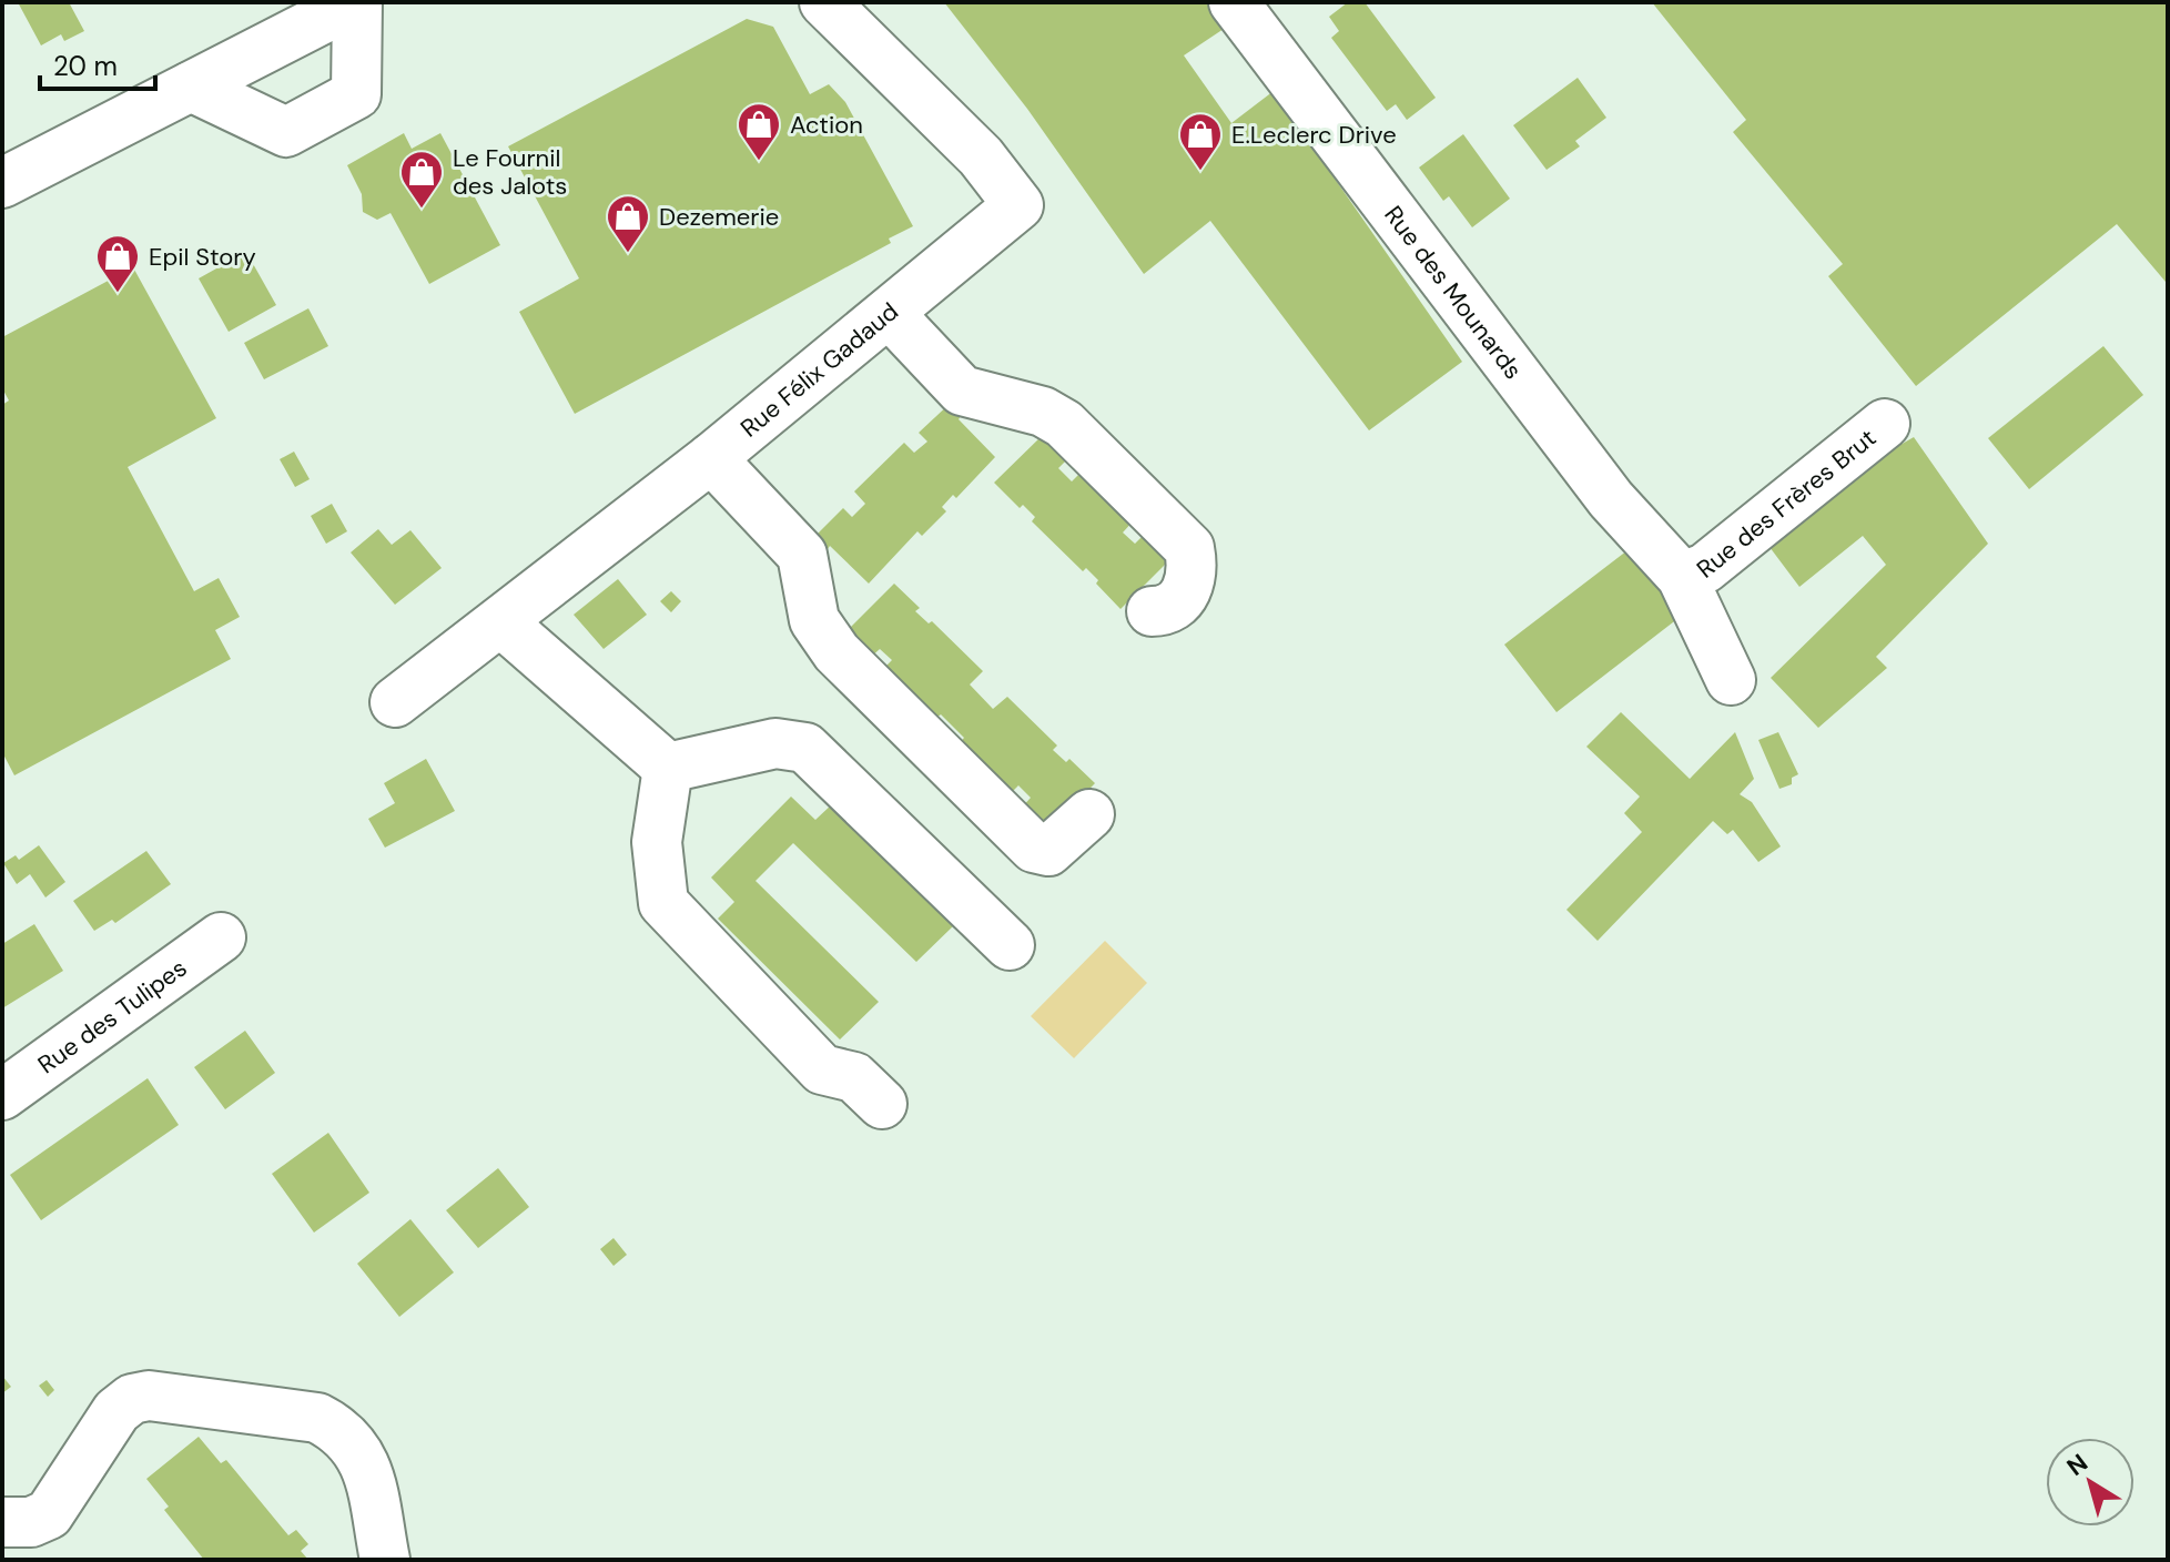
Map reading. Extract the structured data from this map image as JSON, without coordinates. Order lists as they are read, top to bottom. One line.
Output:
{"streets":{"street":["Rue des Mounards","Rue Félix Gadaud","Rue des Frères Brut","Rue des Tulipes"]},"crossings":[["Rue des Mounards","Rue des Frères Brut"]],"places":{"shop":["Action","E.Leclerc Drive","Le Fournil des Jalots","Dezemerie","Epil Story"]},"scale_bar":"20 m","north":"top left"}
